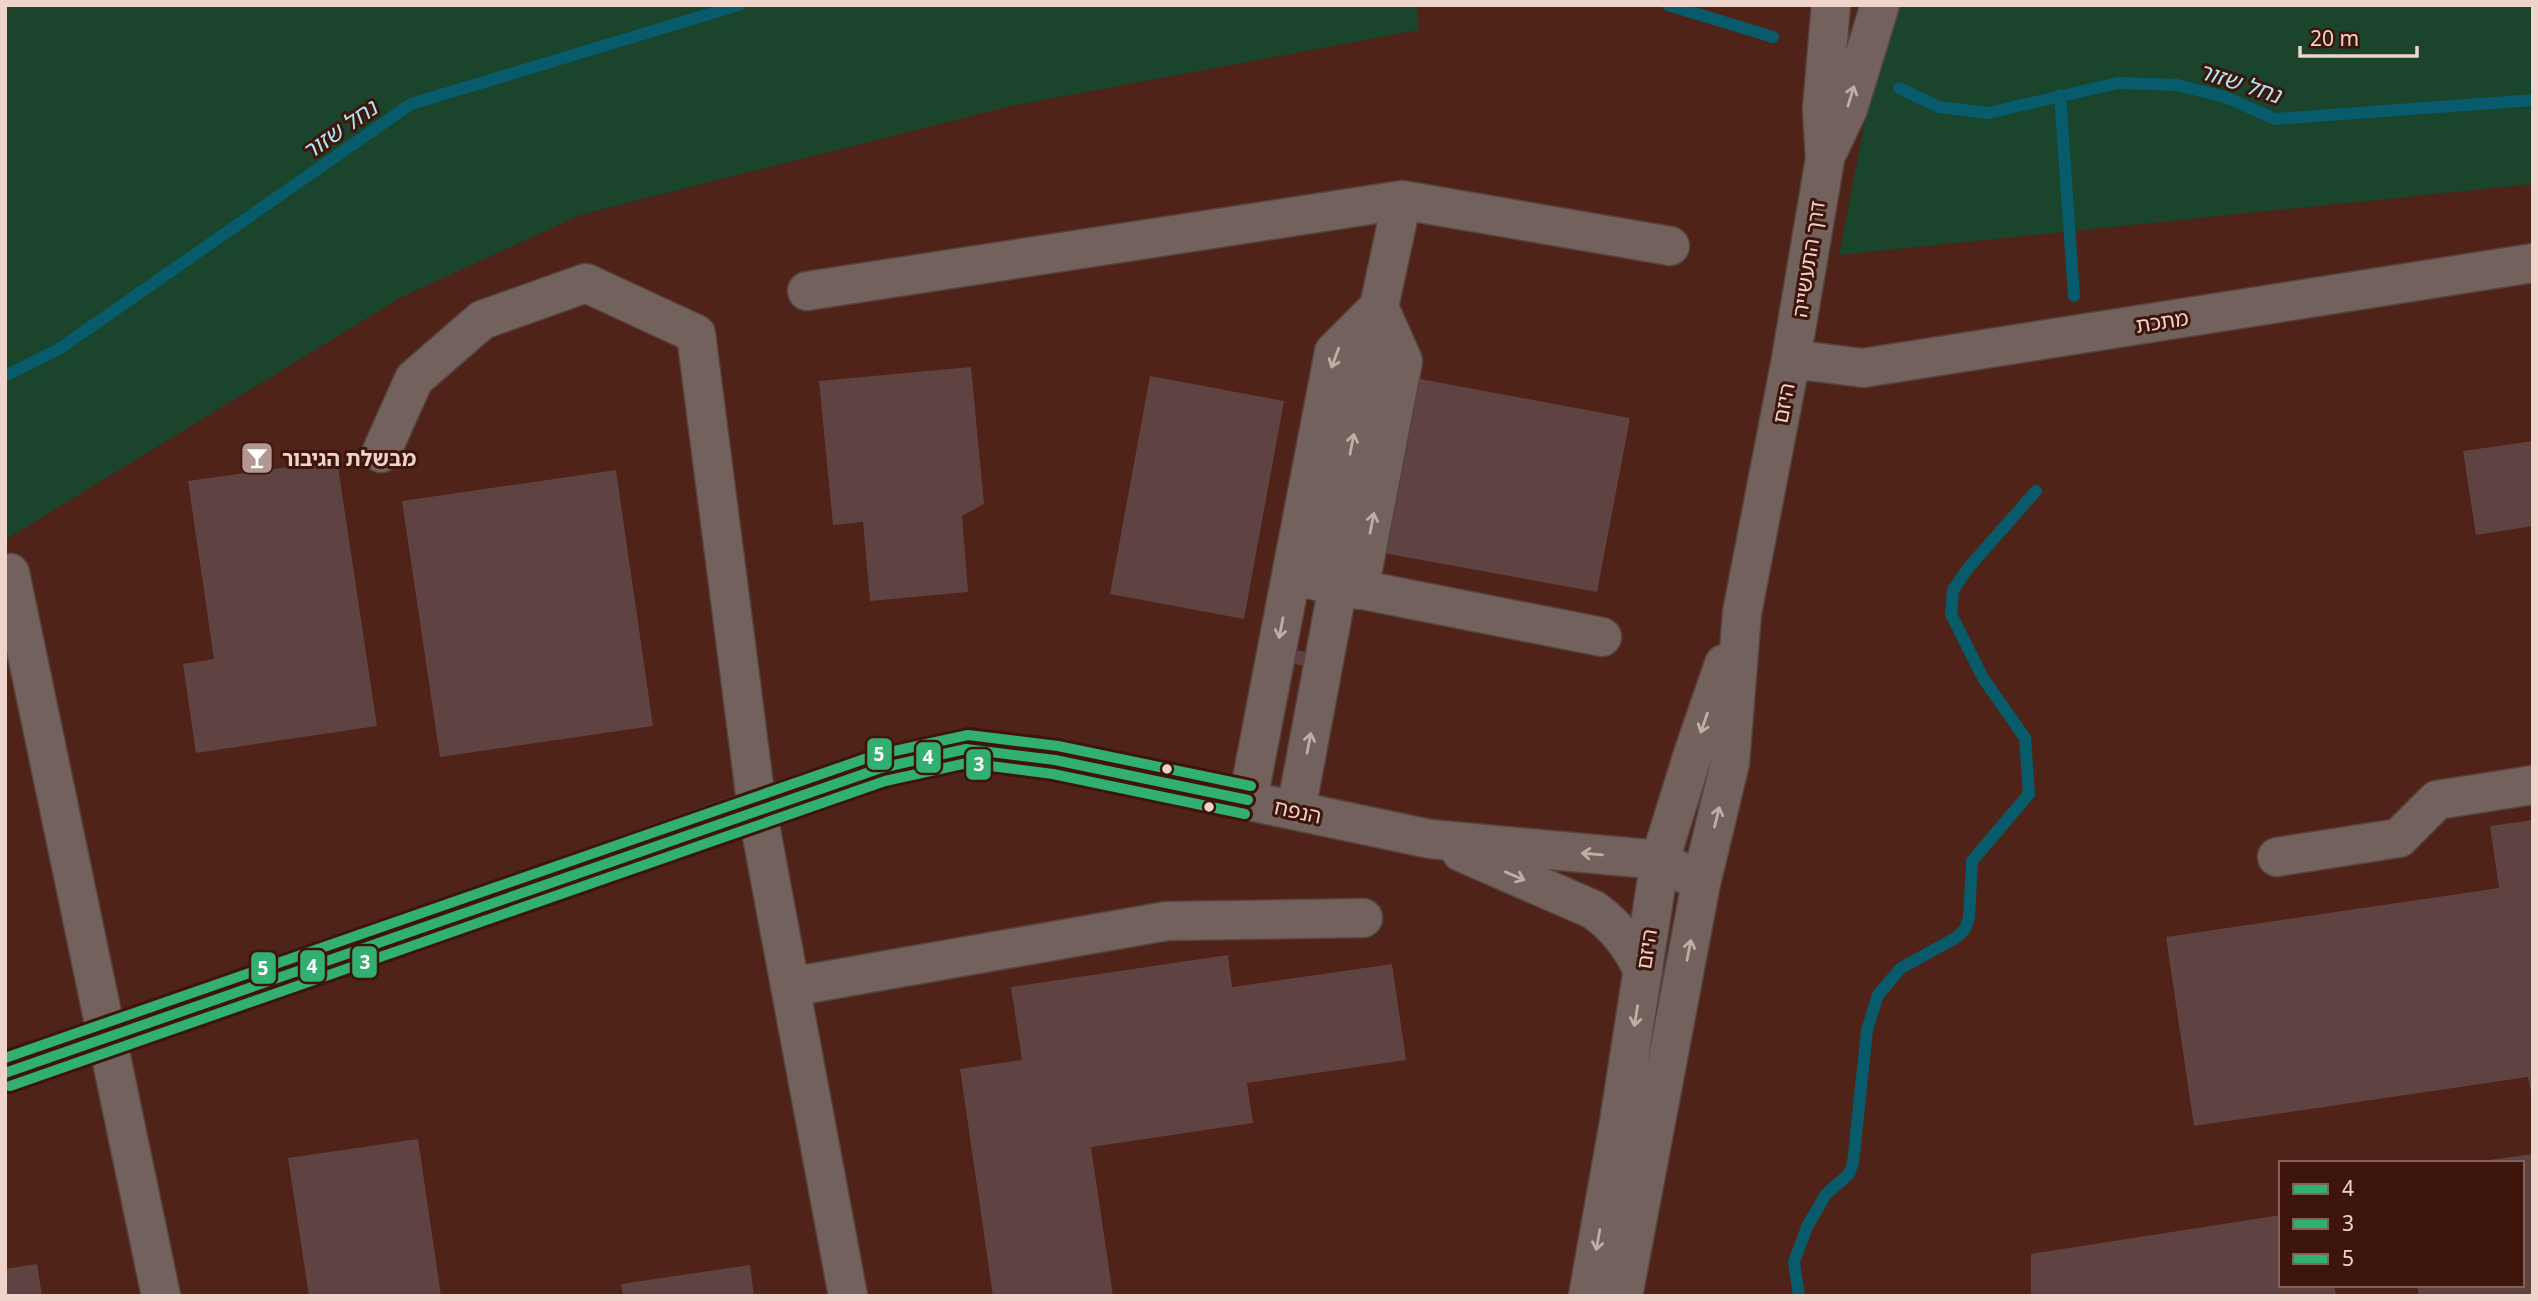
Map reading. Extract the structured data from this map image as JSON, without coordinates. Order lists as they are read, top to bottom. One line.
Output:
{"streets":{"street":["דרך התעשייה","מתכת","היזם","הנפח"]},"crossings":[["דרך התעשייה","מתכת"],["דרך התעשייה","היזם"],["מתכת","היזם"],["היזם","הנפח"]],"water":["נחל שזור"],"places":{"bar":["מבשלת הגיבור"]},"lines":["transit line 5","transit line 4","transit line 3"],"legend":["4","3","5"],"scale_bar":"20 m"}
